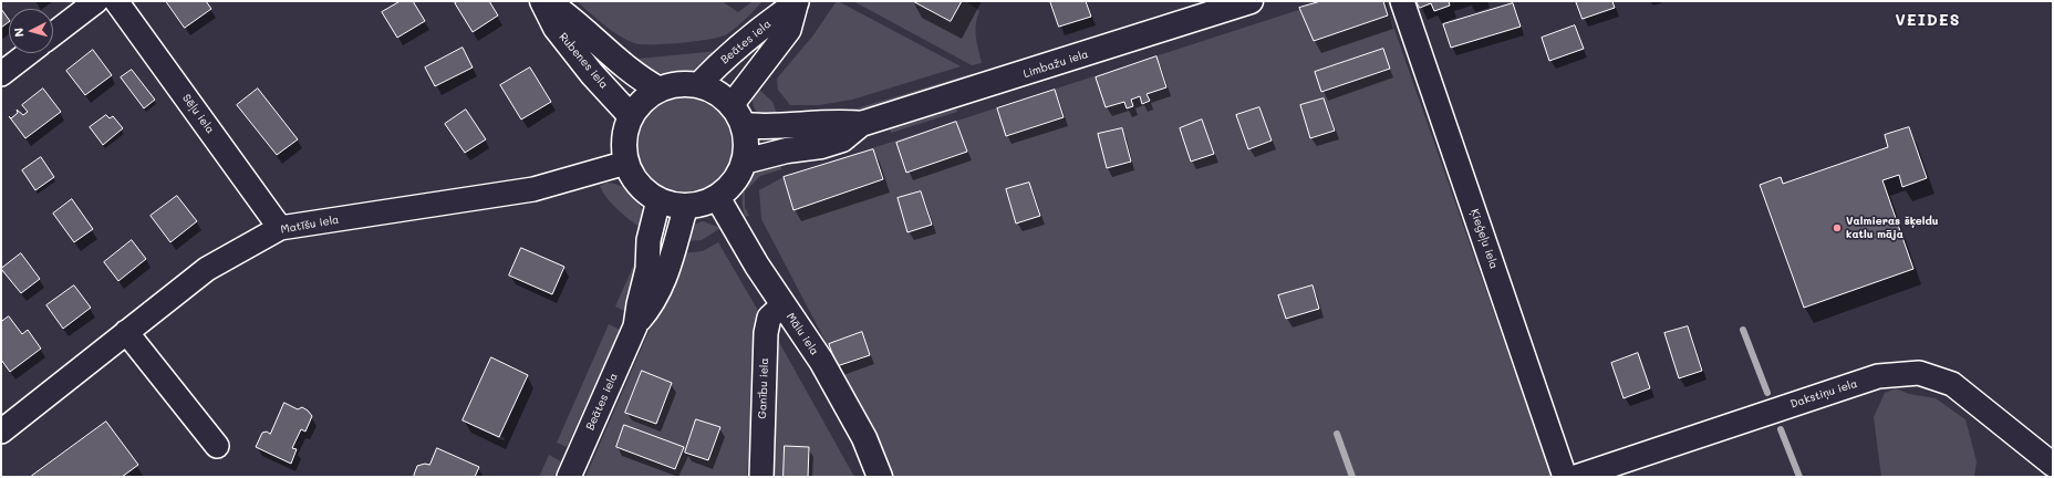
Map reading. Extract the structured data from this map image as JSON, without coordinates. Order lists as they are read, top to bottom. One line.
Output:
{"streets":{"main road":["Rubenes iela","Limbažu iela","Mālu iela"],"street":["Beātes iela","Sēļu iela","Matīšu iela","Ķieģeļu iela","Ganību iela","Dakstiņu iela"]},"crossings":[["Beātes iela","Rubenes iela"],["Beātes iela","Limbažu iela"],["Beātes iela","Matīšu iela"],["Beātes iela","Mālu iela"],["Rubenes iela","Limbažu iela"],["Rubenes iela","Matīšu iela"],["Rubenes iela","Mālu iela"],["Limbažu iela","Matīšu iela"],["Limbažu iela","Mālu iela"],["Sēļu iela","Matīšu iela"],["Matīšu iela","Mālu iela"],["Mālu iela","Ganību iela"]],"districts":["VEIDES"],"places":["Valmieras šķeldu katlu māja"],"north":"left"}
